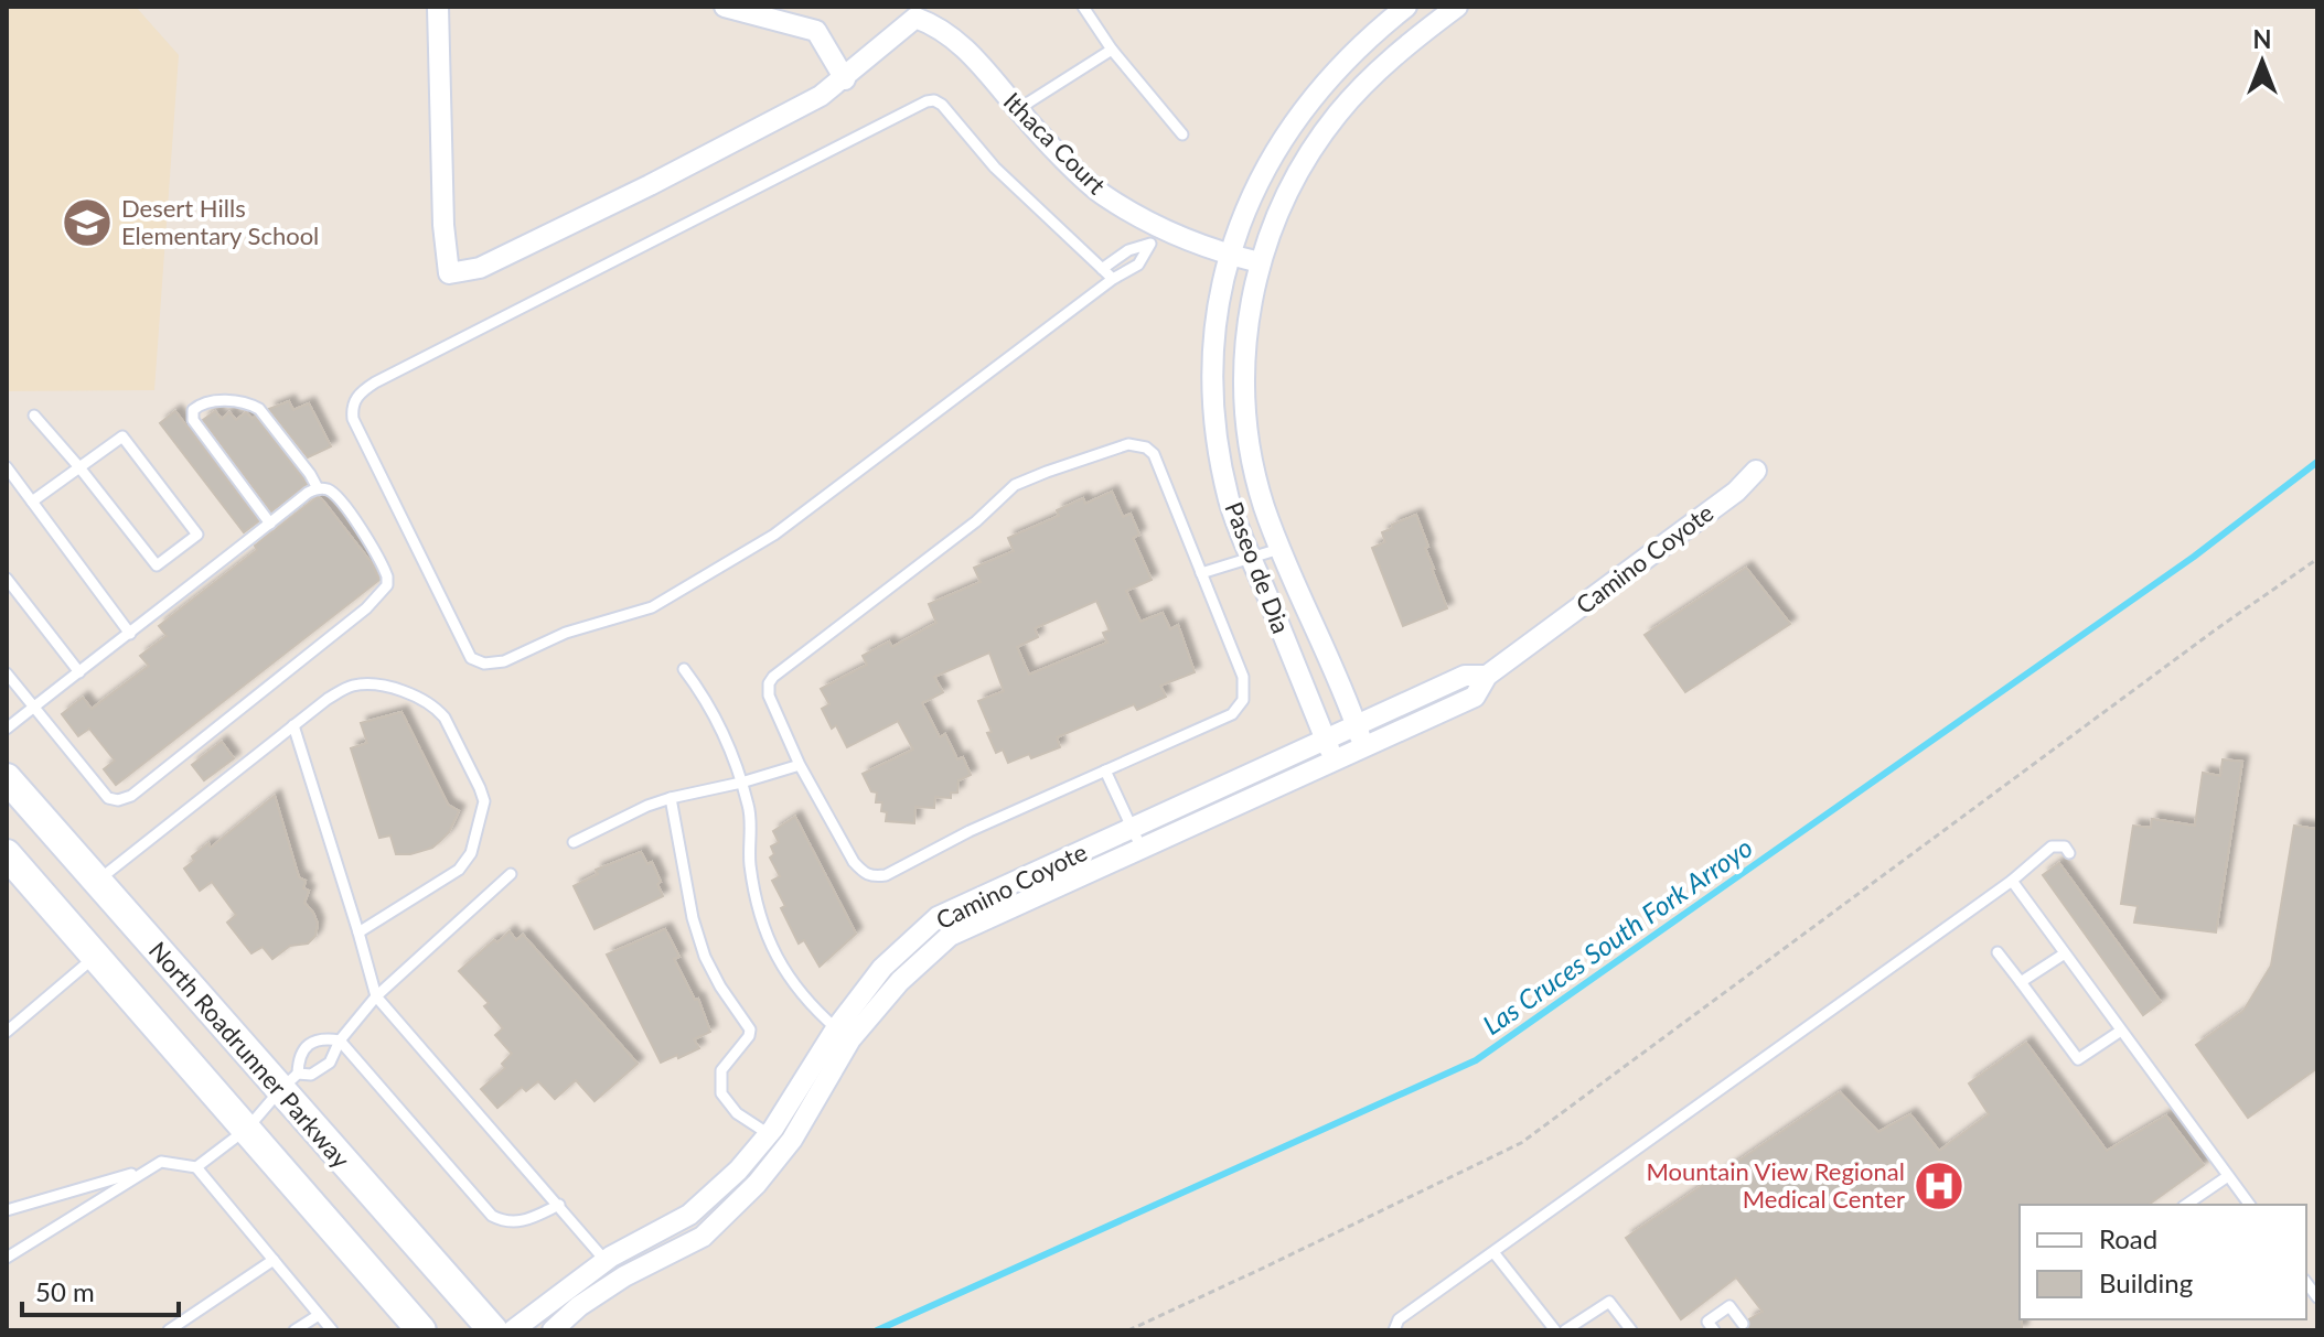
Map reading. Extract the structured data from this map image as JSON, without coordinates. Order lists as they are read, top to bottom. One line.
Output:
{"streets":{"main road":["North Roadrunner Parkway"],"street":["Ithaca Court","Camino Coyote","Paseo de Dia"]},"crossings":[["Ithaca Court","Paseo de Dia"],["Camino Coyote","Paseo de Dia"]],"water":["Las Cruces South Fork Arroyo"],"places":{"school or university":["Desert Hills Elementary School"],"hospital":["Mountain View Regional Medical Center"]},"legend":["Road","Building"],"scale_bar":"50 m","north":"top"}
